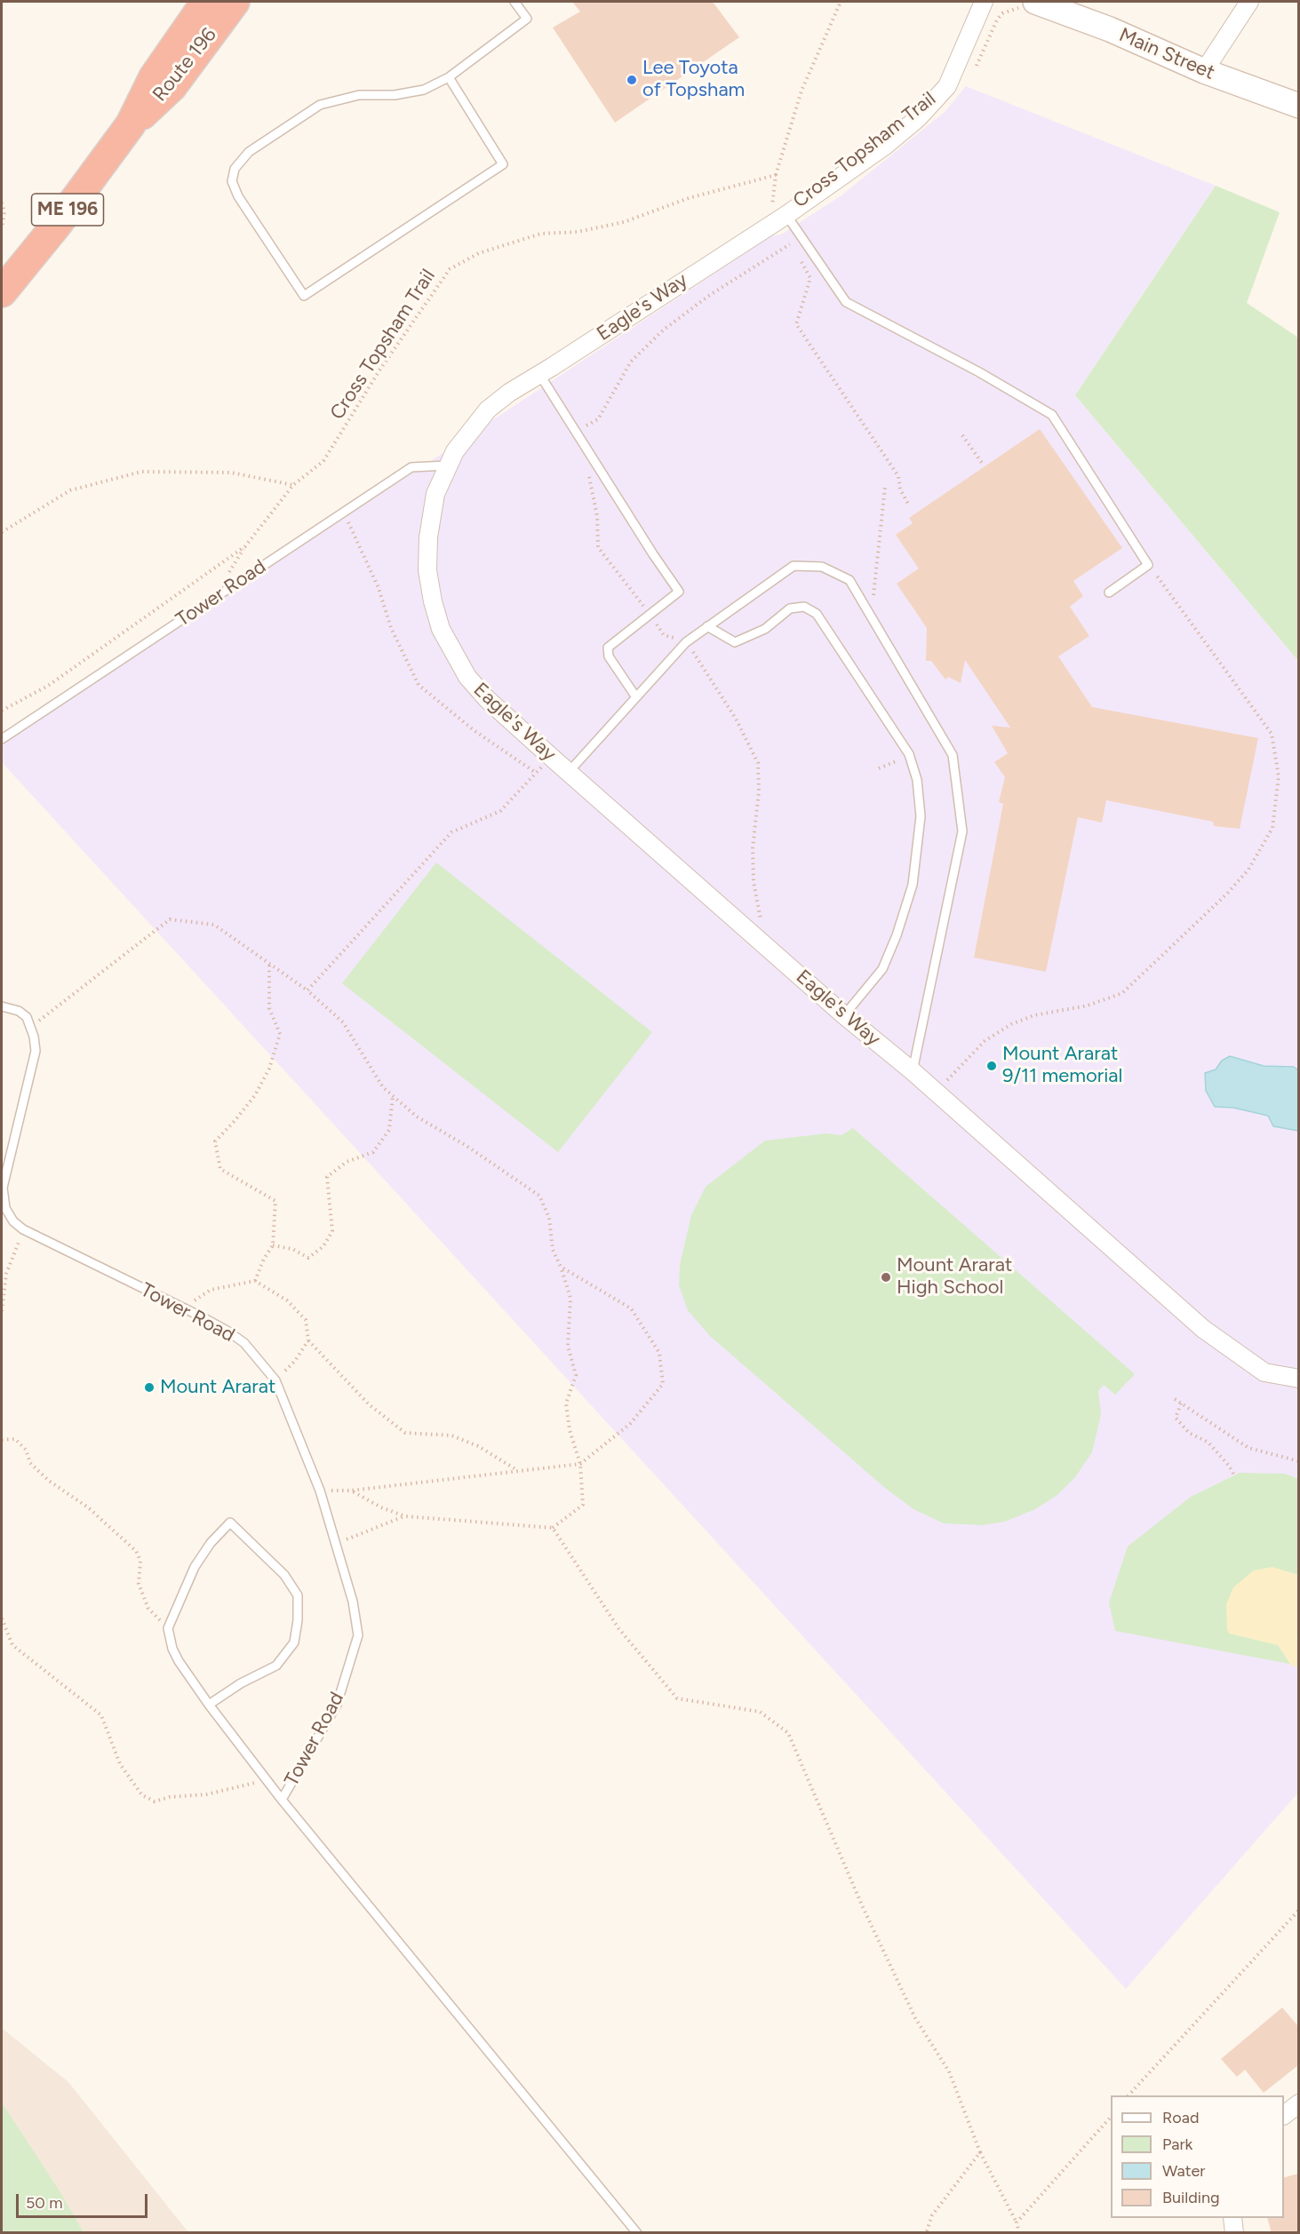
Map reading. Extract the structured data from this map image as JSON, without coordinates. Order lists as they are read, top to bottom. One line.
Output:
{"streets":{"highway":["Route 196","ME 196"],"main road":["Main Street"],"street":["Eagle's Way"],"lane":["Tower Road"],"path":["Cross Topsham Trail"]},"crossings":[["Cross Topsham Trail","Eagle's Way"],["Eagle's Way","Tower Road"]],"places":["Lee Toyota of Topsham","Mount Ararat 9/11 memorial","Mount Ararat High School","Mount Ararat"],"legend":["Road","Park","Water","Building"],"scale_bar":"50 m"}
